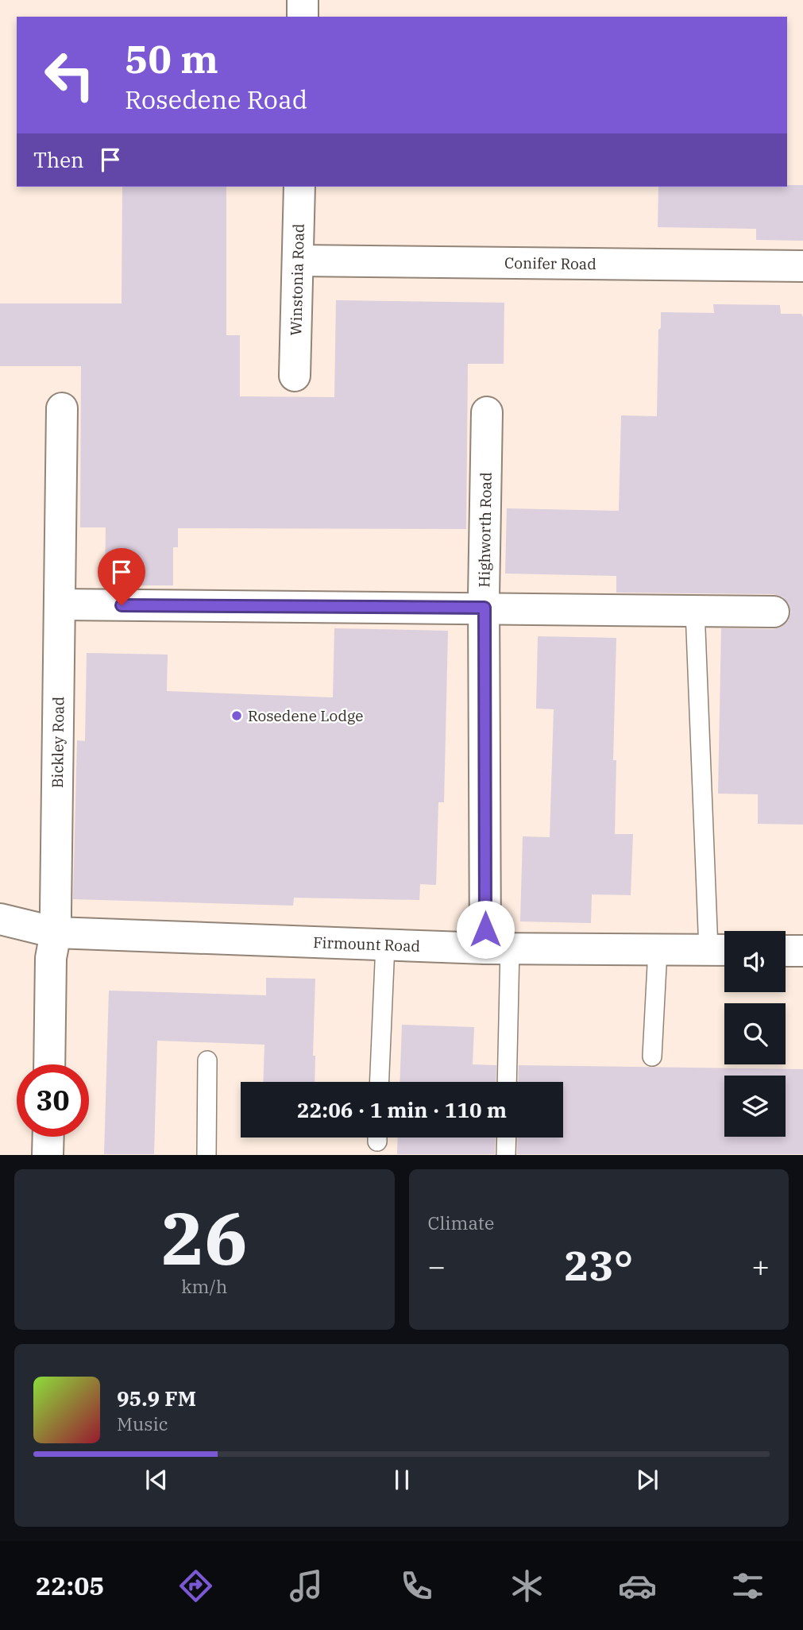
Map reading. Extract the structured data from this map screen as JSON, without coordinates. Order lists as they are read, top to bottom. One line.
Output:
{"streets":{"street":["Conifer Road","Winstonia Road","Highworth Road","Bickley Road","Firmount Road"]},"crossings":[["Conifer Road","Winstonia Road"],["Highworth Road","Firmount Road"],["Bickley Road","Firmount Road"]],"places":["Rosedene Lodge"],"page":{"turn":["50 m","Rosedene Road"],"then":"Then","limit":"30","trip":"22:06 · 1 min · 110 m","tile":[["26","km/h"],"Climate"],"heat":["−","23°","+"],"song":["95.9 FM","Music"],"tabs":"22:05"}}
